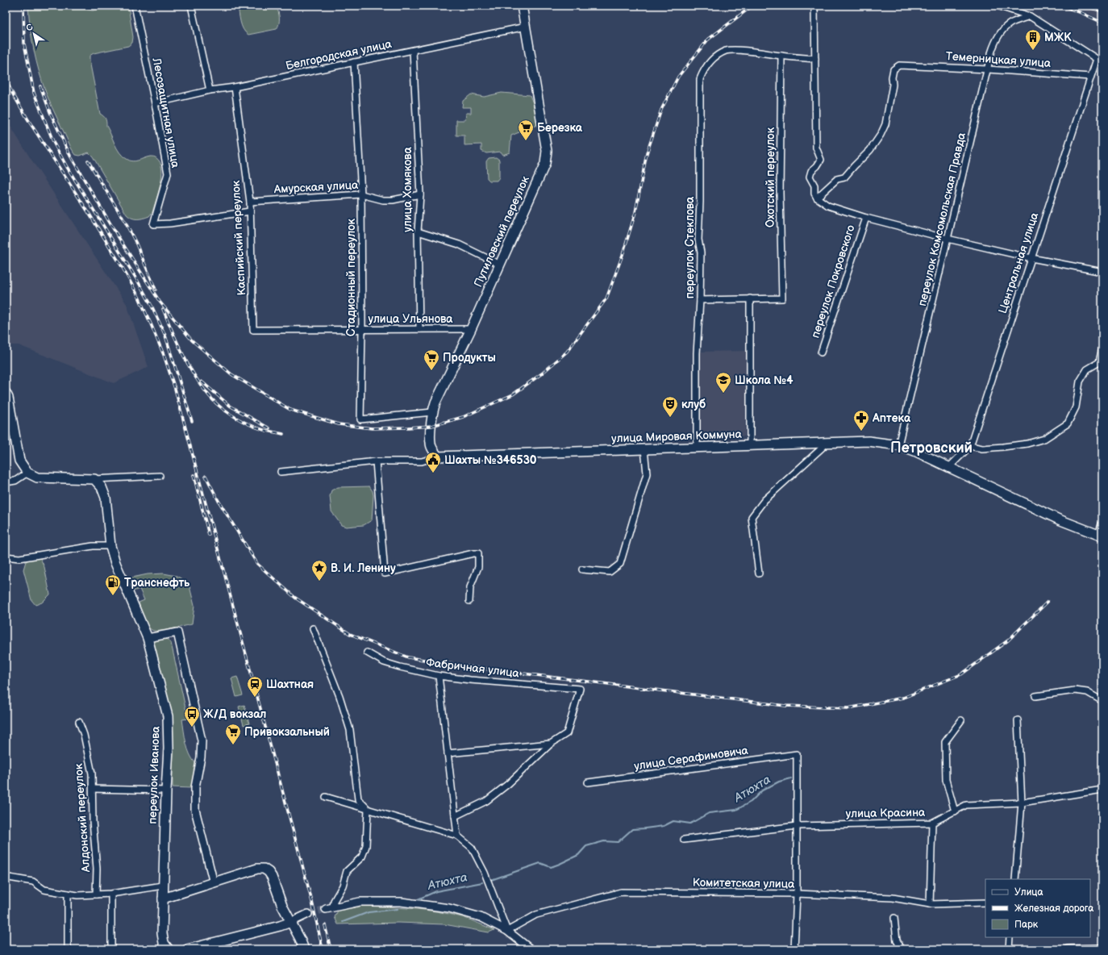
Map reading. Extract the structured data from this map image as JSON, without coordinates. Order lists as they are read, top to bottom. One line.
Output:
{"streets":{"main road":["Путиловский переулок","улица Мировая Коммуна","переулок Иванова"],"street":["Белгородская улица","Темерницкая улица","Лесозащитная улица","Охотский переулок","Амурская улица","улица Хомякова","переулок Комсомольская Правда","Каспийский переулок","переулок Стеклова","Центральная улица","Стадионный переулок","переулок Покровского","улица Ульянова","Фабричная улица","улица Серафимовича","улица Красина","Алдонский переулок","Комитетская улица"]},"crossings":[["Белгородская улица","Лесозащитная улица"],["Белгородская улица","улица Хомякова"],["Белгородская улица","Путиловский переулок"],["Белгородская улица","Каспийский переулок"],["Белгородская улица","Стадионный переулок"],["Темерницкая улица","переулок Комсомольская Правда"],["Темерницкая улица","Центральная улица"],["Лесозащитная улица","Каспийский переулок"],["Охотский переулок","переулок Стеклова"],["Амурская улица","улица Хомякова"],["Амурская улица","Каспийский переулок"],["Амурская улица","Стадионный переулок"],["улица Хомякова","улица Ульянова"],["переулок Комсомольская Правда","улица Мировая Коммуна"],["Путиловский переулок","Стадионный переулок"],["Путиловский переулок","улица Ульянова"],["Путиловский переулок","улица Мировая Коммуна"],["Каспийский переулок","улица Ульянова"],["переулок Стеклова","улица Мировая Коммуна"],["Центральная улица","улица Мировая Коммуна"],["Стадионный переулок","улица Ульянова"],["улица Серафимовича","улица Красина"]],"districts":["Петровский"],"water":["Атюхта"],"places":{"building":["МЖК"],"supermarket":["Березка","Продукты","Привокзальный"],"school or university":["Школа №4"],"theatre":["клуб"],"pharmacy":["Аптека"],"public building":["Шахты №346530"],"place":["В. И. Ленину"],"fuel station":["Транснефть"],"station":["Шахтная"],"bus stop":["Ж/Д вокзал"]},"legend":["Улица","Железная дорога","Парк"],"north":"top left"}
